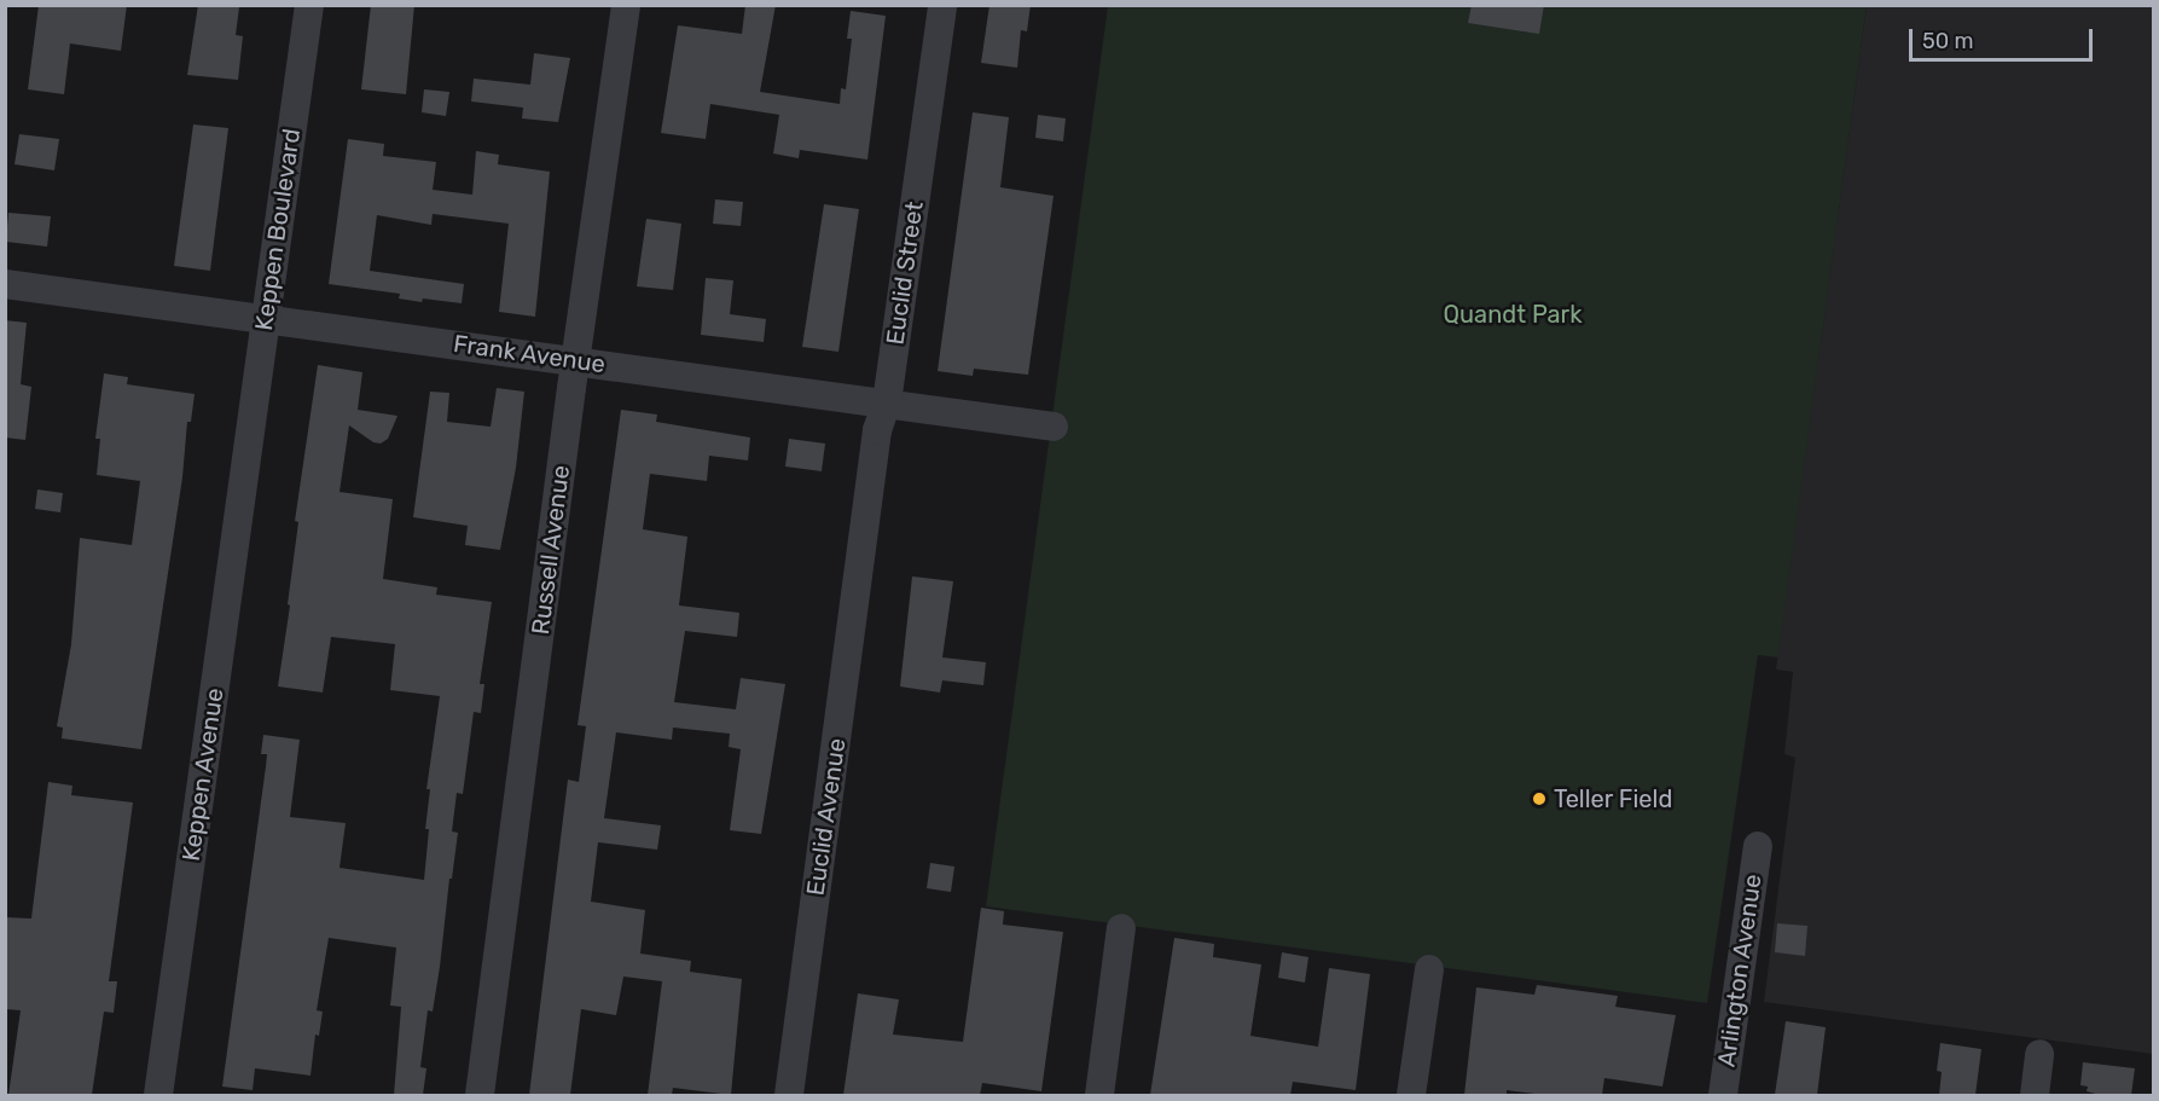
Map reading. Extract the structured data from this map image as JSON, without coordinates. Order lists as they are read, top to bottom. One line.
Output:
{"streets":{"street":["Keppen Boulevard","Euclid Street","Frank Avenue","Russell Avenue","Keppen Avenue","Euclid Avenue","Arlington Avenue"]},"crossings":[["Keppen Boulevard","Frank Avenue"],["Keppen Boulevard","Keppen Avenue"],["Euclid Street","Frank Avenue"],["Euclid Street","Euclid Avenue"],["Frank Avenue","Russell Avenue"]],"parks":["Quandt Park"],"places":["Teller Field"],"scale_bar":"50 m"}
